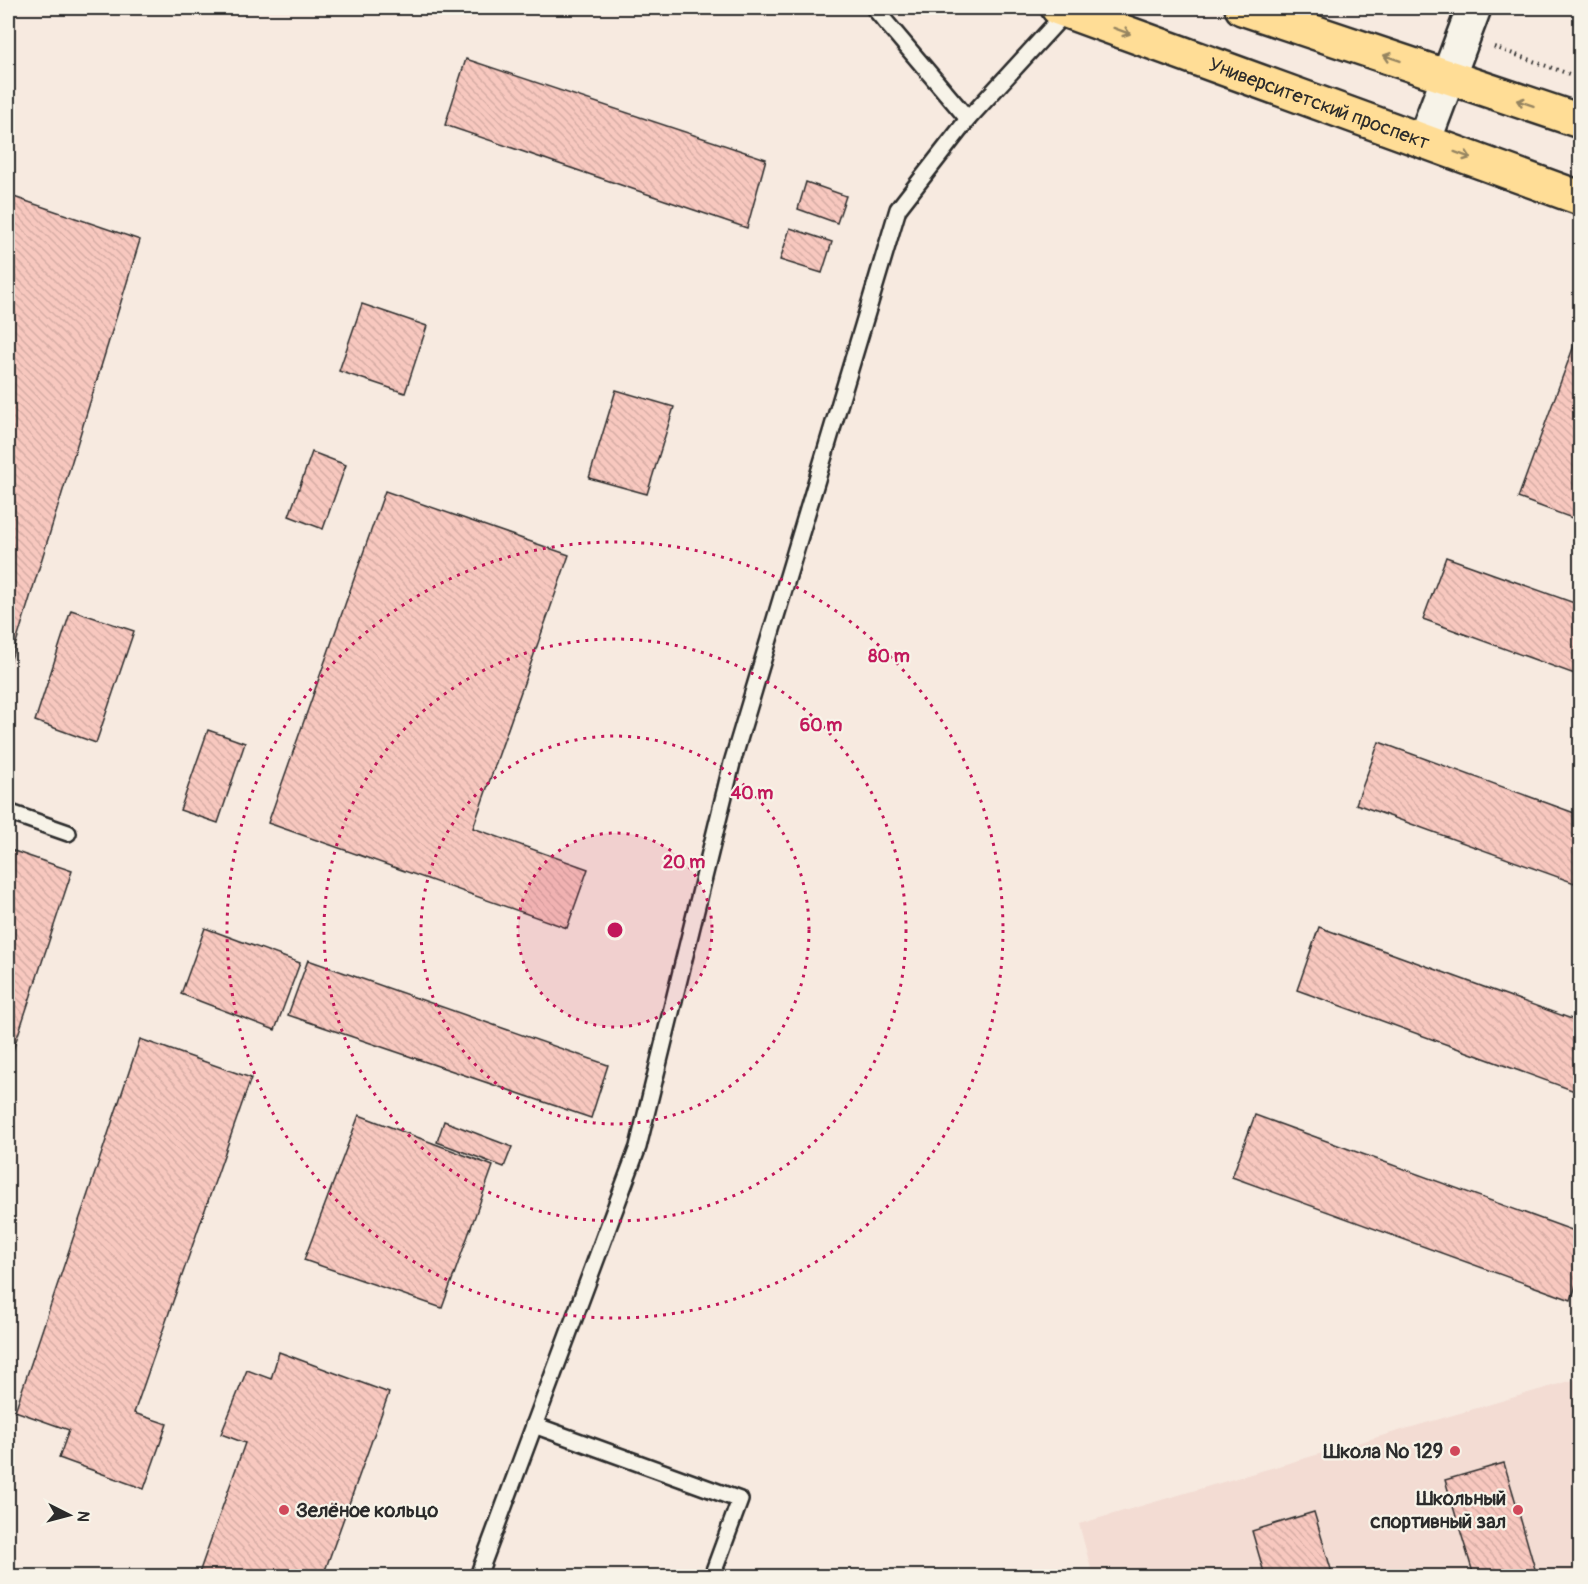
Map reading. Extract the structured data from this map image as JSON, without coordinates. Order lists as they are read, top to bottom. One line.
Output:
{"streets":{"highway":["Университетский проспект"]},"places":["Школа № 129","Зелёное кольцо","Школьный спортивный зал"],"north":"right","rings":["80 m","60 m","40 m","20 m"]}
